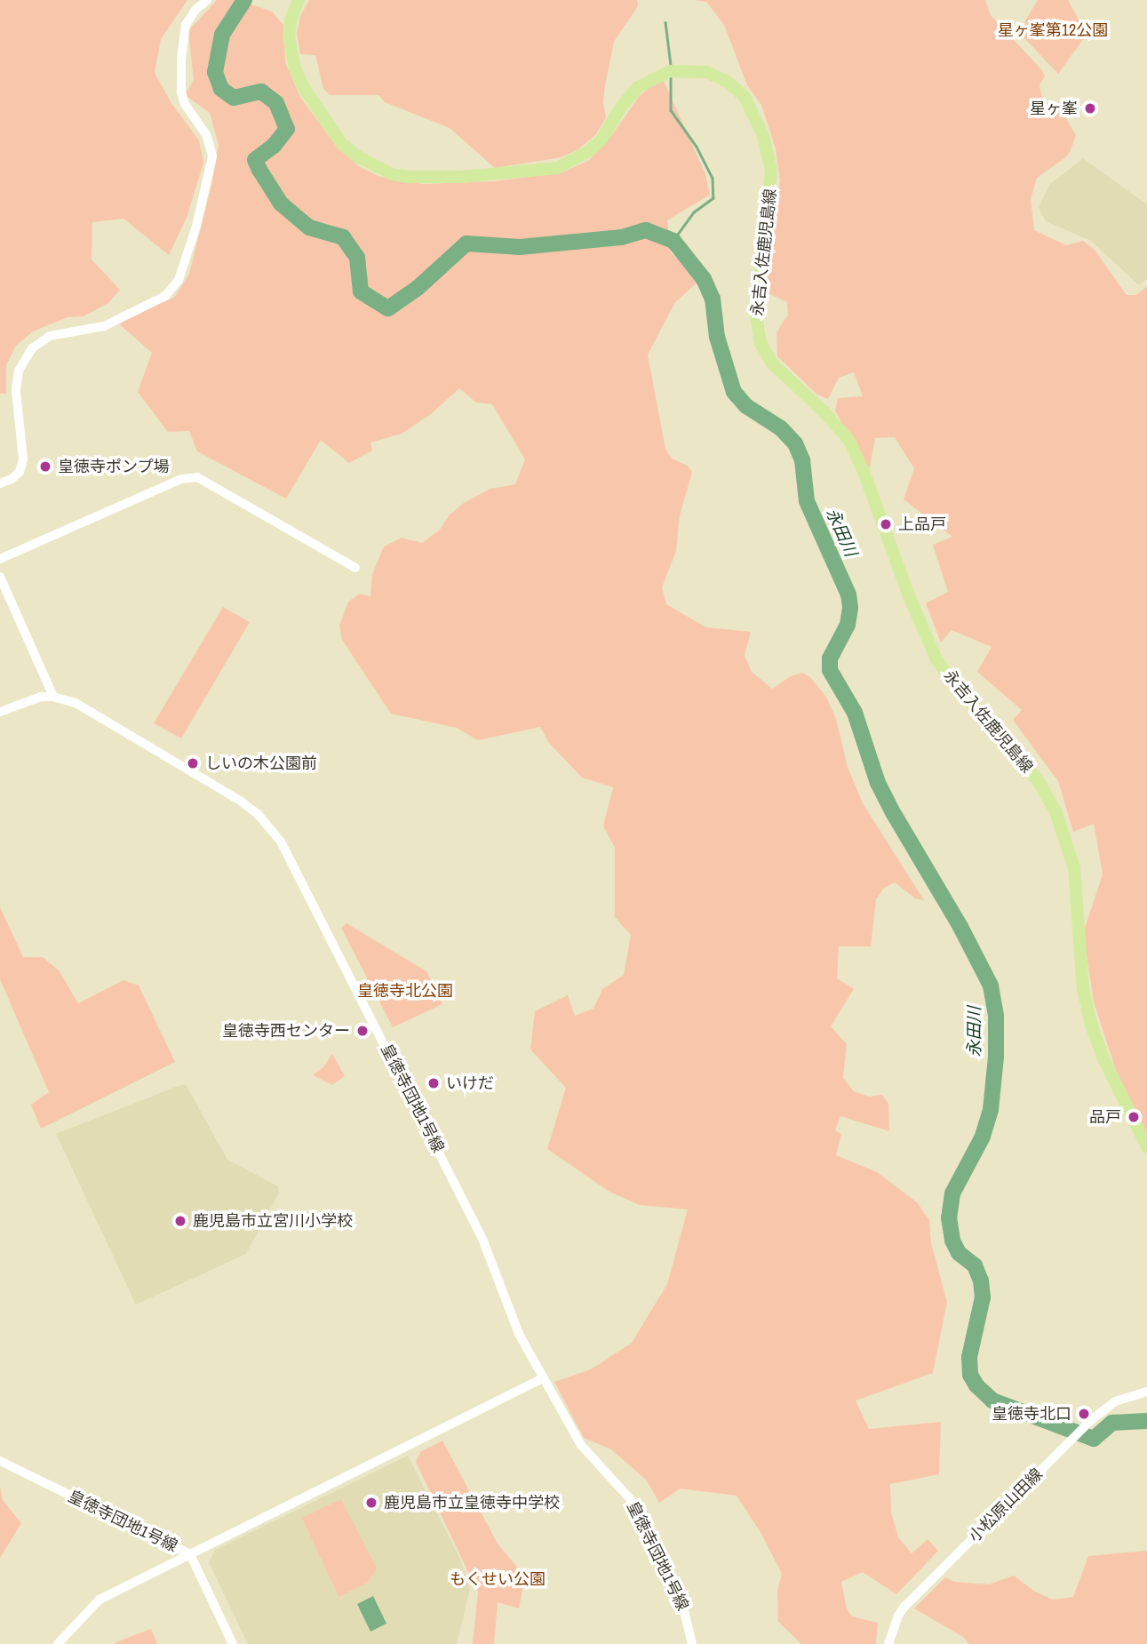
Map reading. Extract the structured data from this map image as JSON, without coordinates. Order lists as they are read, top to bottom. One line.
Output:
{"streets":{"main road":["永吉入佐鹿児島線"],"street":["皇徳寺団地1号線","小松原山田線"]},"water":["永田川"],"parks":["星ヶ峯第12公園","皇徳寺北公園","もくせい公園"],"places":["星ヶ峯","皇徳寺ポンプ場","上品戸","しいの木公園前","皇徳寺西センター","いけだ","品戸","鹿児島市立宮川小学校","皇徳寺北口","鹿児島市立皇徳寺中学校"]}
